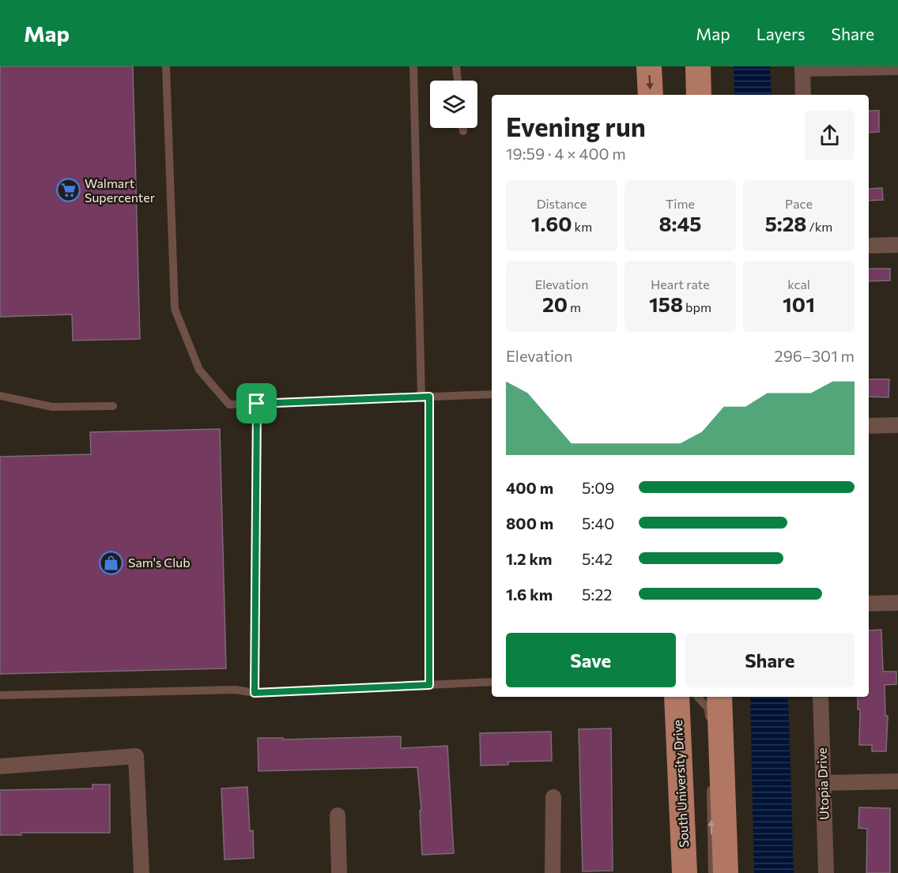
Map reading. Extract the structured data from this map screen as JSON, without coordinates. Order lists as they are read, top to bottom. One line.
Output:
{"streets":{"main road":["South University Drive"],"street":["Utopia Drive"]},"places":{"supermarket":["Walmart Supercenter"],"shop":["Sam's Club"]},"page":{"header":"Map","nav":["Map","Layers","Share"],"heading":["Evening run","19:59 · 4 × 400 m"],"stats":[["Distance","1.60 km"],["Time","8:45"],["Pace","5:28 /km"],["Elevation","20 m"],["Heart rate","158 bpm"],["kcal","101"]],"chart":["Elevation","296–301 m"],"list":[{"name":"400 m","note":"5:09"},{"name":"800 m","note":"5:40"},{"name":"1.2 km","note":"5:42"},{"name":"1.6 km","note":"5:22"}],"buttons":["Save","Share"]}}
